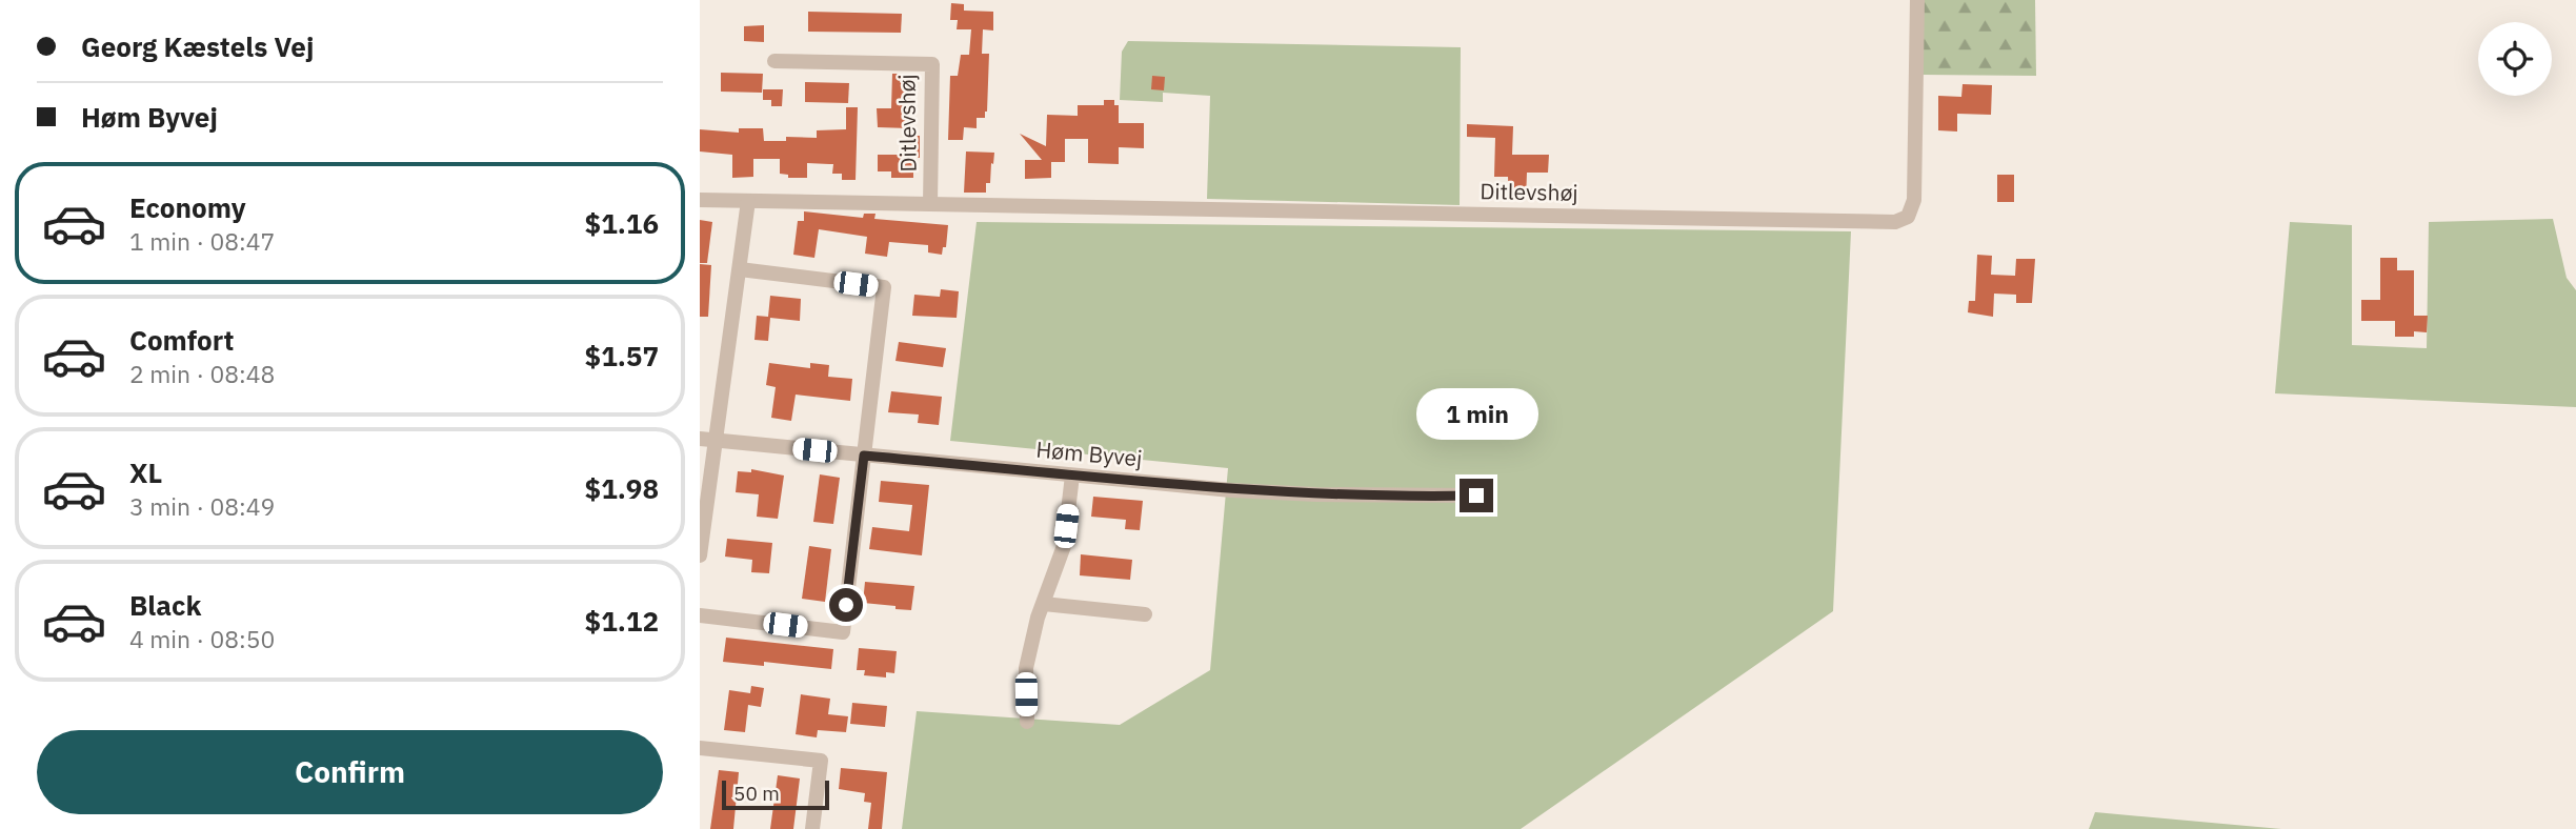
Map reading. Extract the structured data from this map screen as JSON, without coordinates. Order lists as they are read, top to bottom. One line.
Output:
{"streets":{"street":["Ditlevshøj","Høm Byvej"]},"scale_bar":"50 m","page":{"banner":["Georg Kæstels Vej","Høm Byvej"],"list":[{"name":"Economy","note":"1 min · 08:47","value":"$1.16"},{"name":"Comfort","note":"2 min · 08:48","value":"$1.57"},{"name":"XL","note":"3 min · 08:49","value":"$1.98"},{"name":"Black","note":"4 min · 08:50","value":"$1.12"}],"bubble":"1 min","buttons":"Confirm","scale":"50 m"}}
